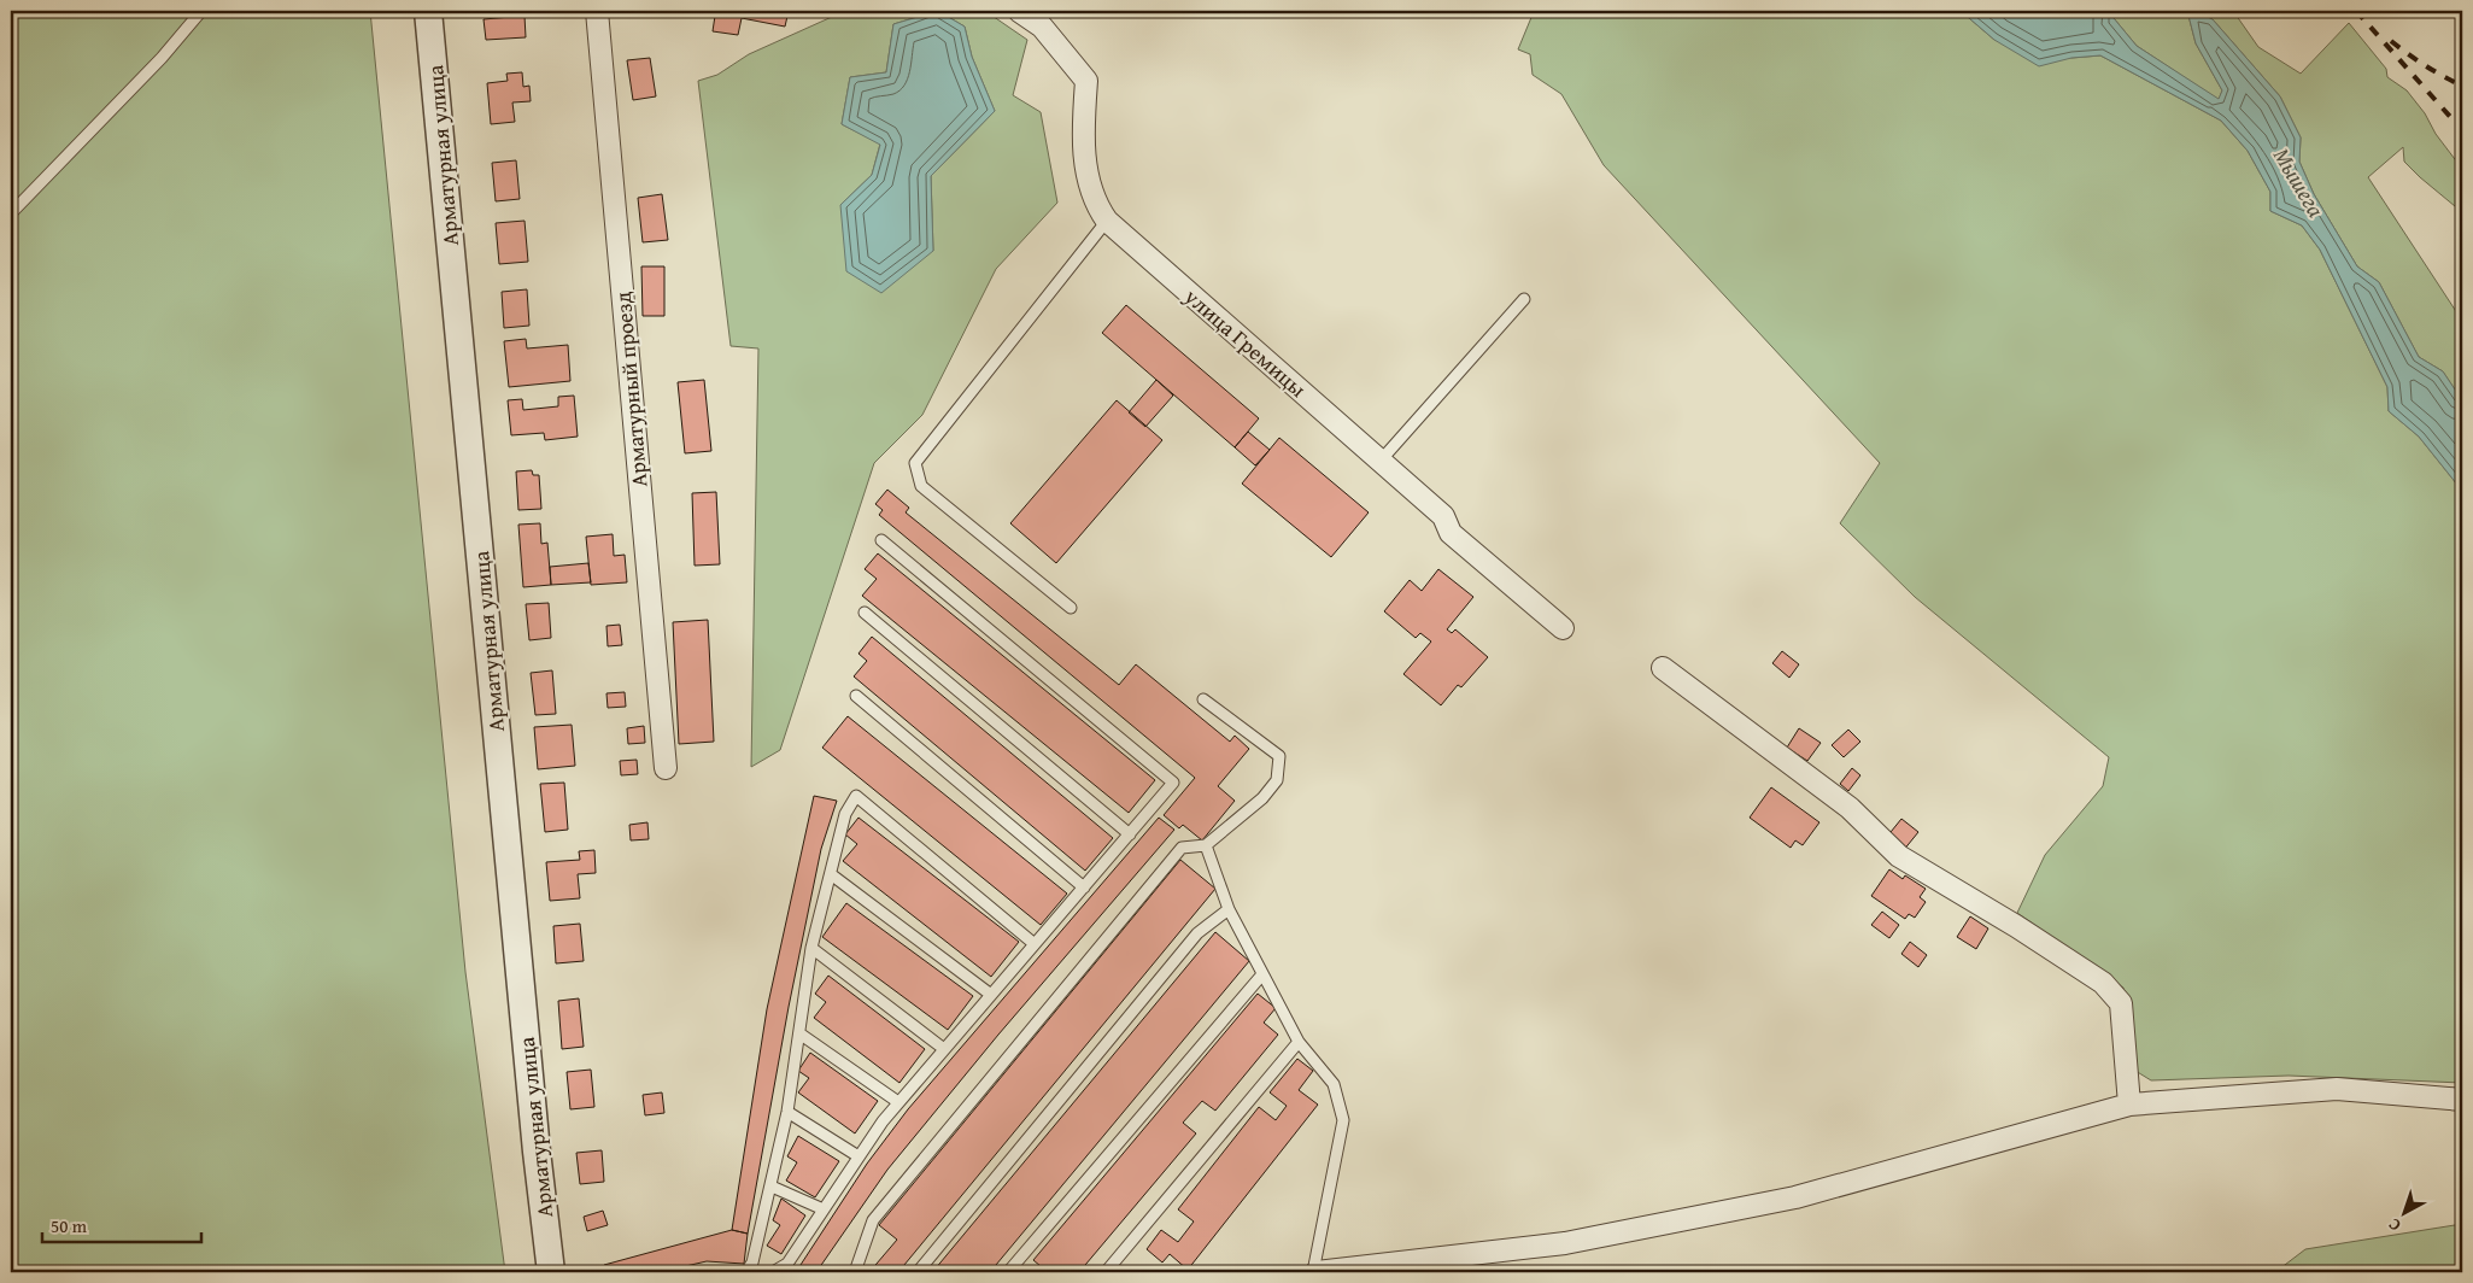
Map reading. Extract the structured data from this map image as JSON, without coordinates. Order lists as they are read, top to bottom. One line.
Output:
{"streets":{"street":["Арматурная улица","улица Гремицы","Арматурный проезд"]},"water":["Мышега"],"scale_bar":"50 m","north":"bottom left"}
